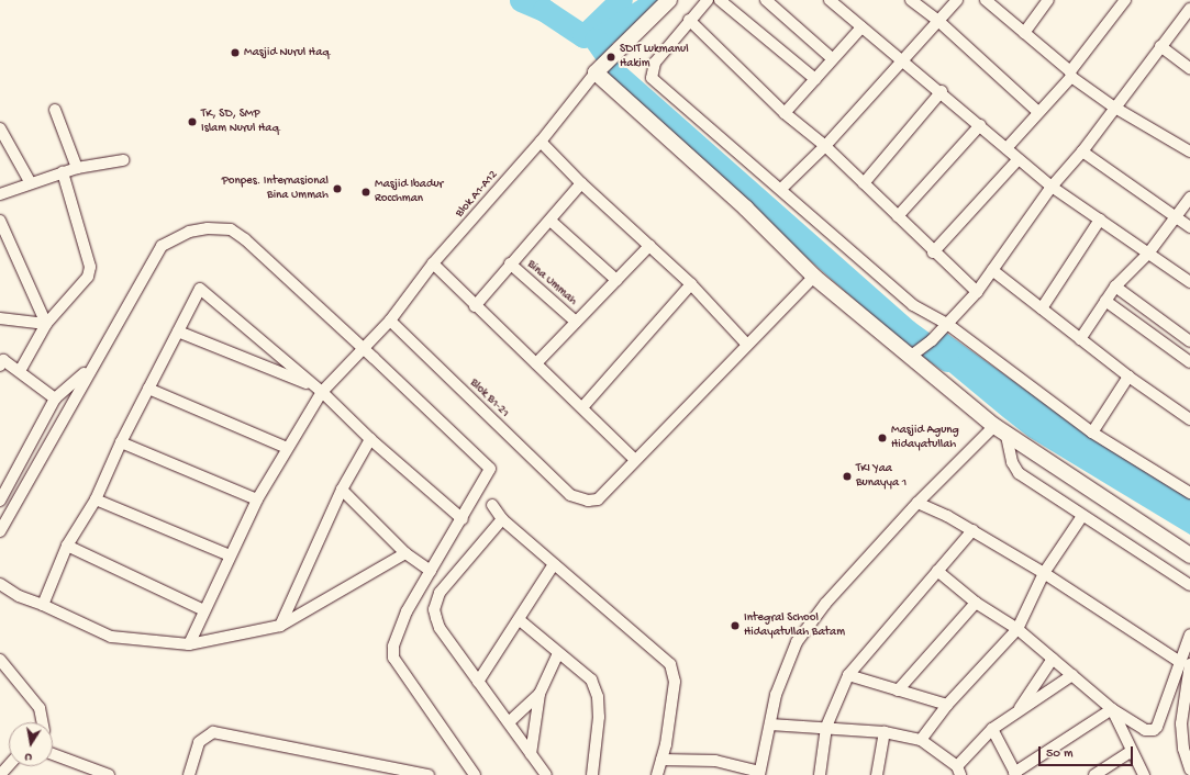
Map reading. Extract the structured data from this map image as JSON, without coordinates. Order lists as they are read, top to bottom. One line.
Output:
{"streets":{"street":["Blok A1-A12","Bina Ummah","Blok B1-21"]},"crossings":[["Blok A1-A12","Blok B1-21"]],"places":["Masjid Nurul Haq","SDIT Lukmanul Hakim","TK, SD, SMP Islam Nurul Haq","Ponpes. Internasional Bina Ummah","Masjid Ibadur Rocchman","Masjid Agung Hidayatullah","TKI Yaa Bunayya 1","Integral School Hidayatullah Batam"],"scale_bar":"50 m","north":"bottom"}
